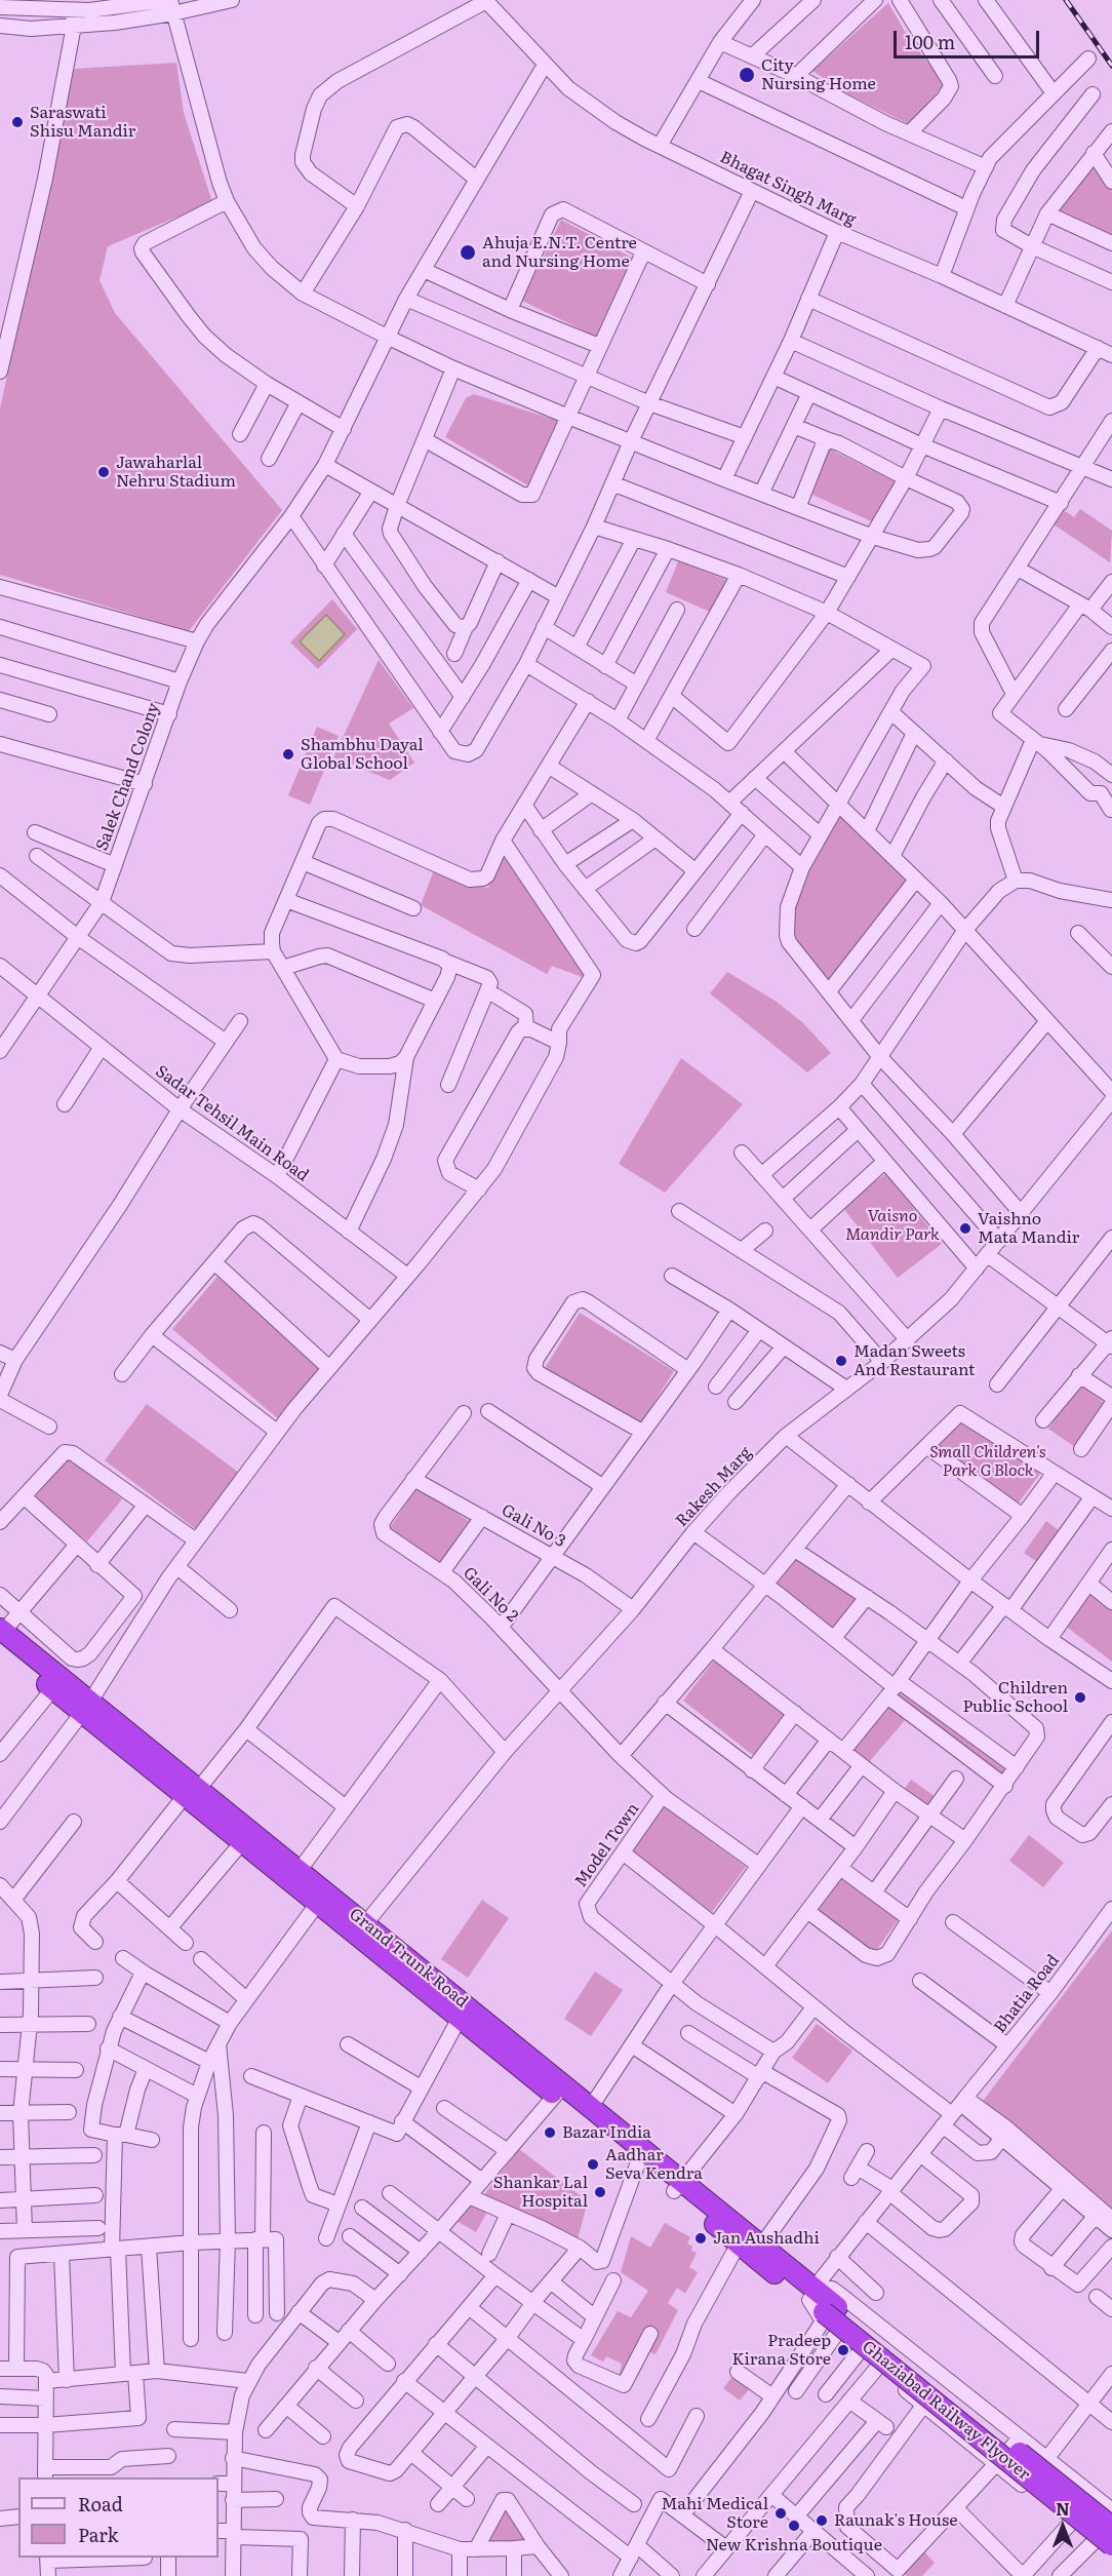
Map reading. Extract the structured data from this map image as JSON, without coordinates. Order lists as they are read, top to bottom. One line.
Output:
{"streets":{"highway":["Grand Trunk Road","Ghaziabad Railway Flyover"],"street":["Bhagat Singh Marg","Salek Chand Colony","Sadar Tehsil Main Road","Rakesh Marg","Gali No 3","Gali No 2","Model Town","Bhatia Road"]},"crossings":[["Bhagat Singh Marg","Salek Chand Colony"],["Salek Chand Colony","Sadar Tehsil Main Road"],["Rakesh Marg","Gali No 3"],["Rakesh Marg","Gali No 2"],["Rakesh Marg","Grand Trunk Road"],["Gali No 3","Gali No 2"],["Gali No 2","Model Town"],["Grand Trunk Road","Bhatia Road"],["Grand Trunk Road","Ghaziabad Railway Flyover"],["Bhatia Road","Ghaziabad Railway Flyover"]],"parks":["Vaisno Mandir Park","Small Children's Park G Block"],"places":["City Nursing Home","Saraswati Shisu Mandir","Ahuja E.N.T. Centre and Nursing Home","Jawaharlal Nehru Stadium","Shambhu Dayal Global School","Vaishno Mata Mandir","Madan Sweets And Restaurant","Children Public School","Bazar India","Aadhar Seva Kendra","Shankar Lal Hospital","Jan Aushadhi","Pradeep Kirana Store","Mahi Medical Store","Raunak's House","New Krishna Boutique"],"legend":["Road","Park"],"scale_bar":"100 m","north":"top"}
